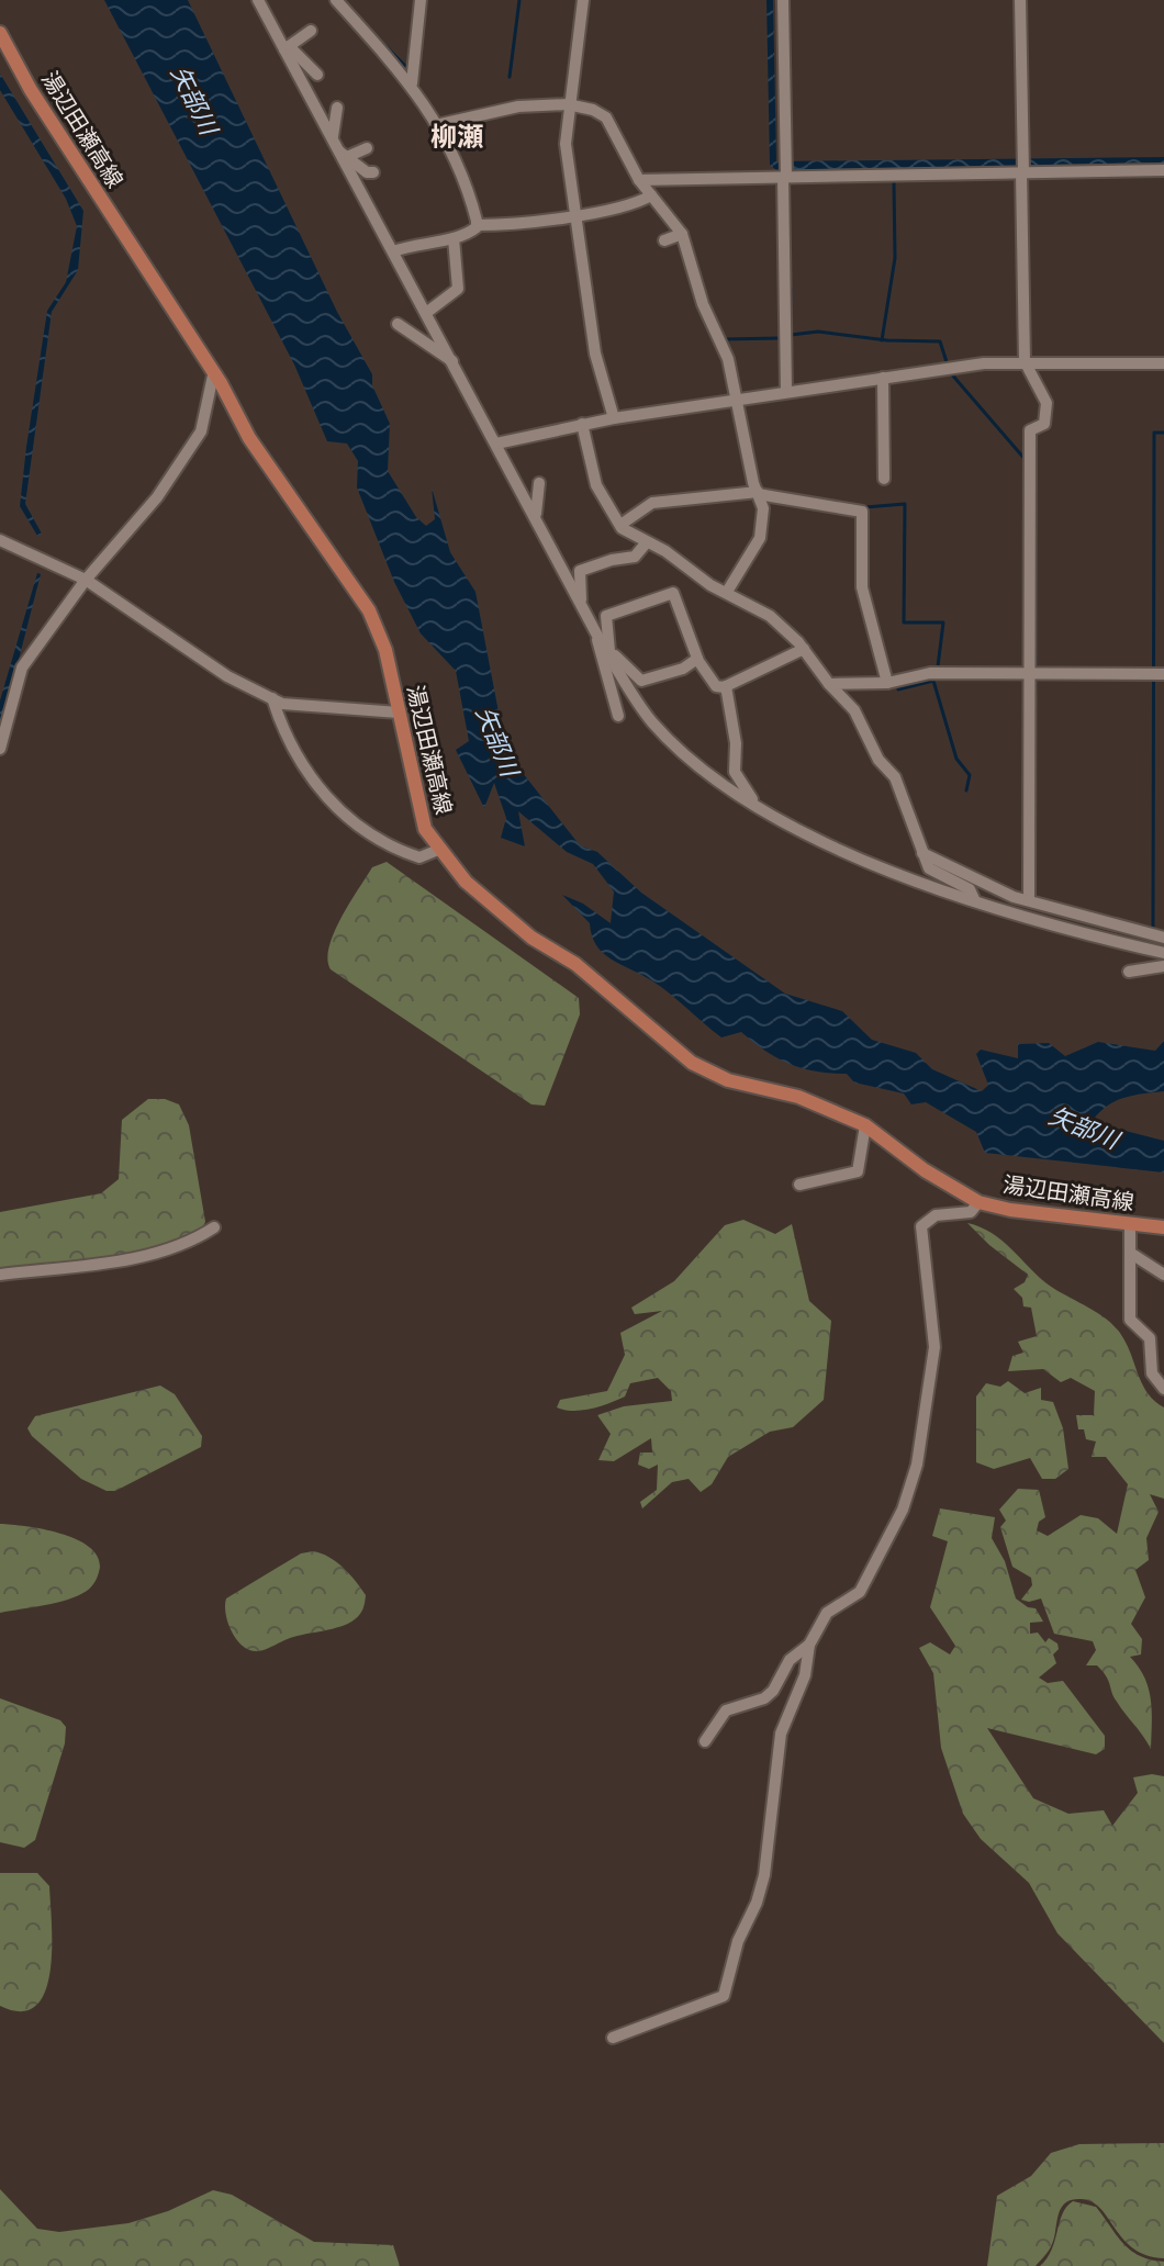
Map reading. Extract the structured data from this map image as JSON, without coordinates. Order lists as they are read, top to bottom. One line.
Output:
{"streets":{"main road":["湯辺田瀬高線"]},"districts":["柳瀬"],"water":["矢部川"]}
